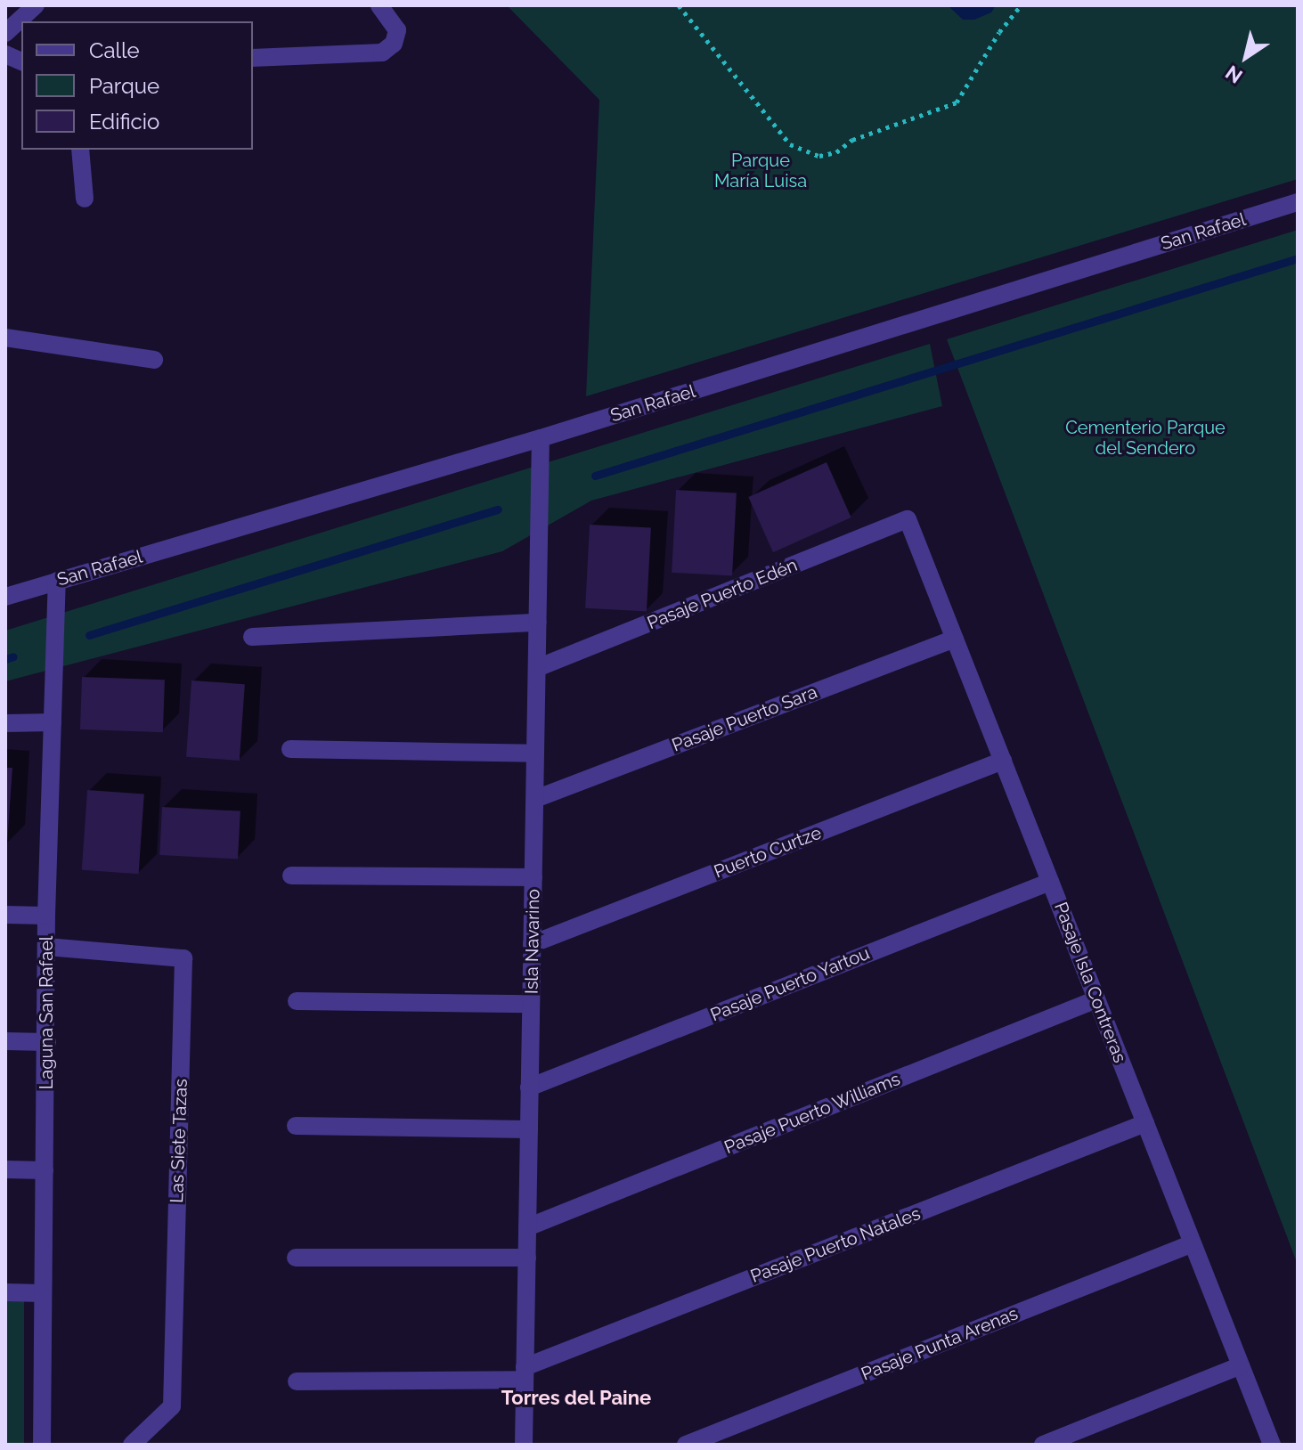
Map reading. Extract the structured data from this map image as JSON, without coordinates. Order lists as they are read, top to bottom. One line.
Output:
{"streets":{"street":["San Rafael","Pasaje Puerto Edén","Pasaje Puerto Sara","Puerto Curtze","Isla Navarino","Pasaje Isla Contreras","Pasaje Puerto Yartou","Laguna San Rafael","Pasaje Puerto Williams","Las Siete Tazas","Pasaje Puerto Natales","Pasaje Punta Arenas"]},"crossings":[["San Rafael","Isla Navarino"],["San Rafael","Laguna San Rafael"],["Pasaje Puerto Edén","Isla Navarino"],["Pasaje Puerto Edén","Pasaje Isla Contreras"],["Pasaje Puerto Sara","Isla Navarino"],["Pasaje Puerto Sara","Pasaje Isla Contreras"],["Puerto Curtze","Isla Navarino"],["Puerto Curtze","Pasaje Isla Contreras"],["Isla Navarino","Pasaje Puerto Yartou"],["Isla Navarino","Pasaje Puerto Williams"],["Isla Navarino","Pasaje Puerto Natales"],["Pasaje Isla Contreras","Pasaje Puerto Yartou"],["Pasaje Isla Contreras","Pasaje Puerto Williams"],["Pasaje Isla Contreras","Pasaje Puerto Natales"],["Pasaje Isla Contreras","Pasaje Punta Arenas"],["Laguna San Rafael","Las Siete Tazas"]],"districts":["Torres del Paine"],"parks":["Parque María Luisa","Cementerio Parque del Sendero"],"legend":["Calle","Parque","Edificio"],"north":"bottom left"}
